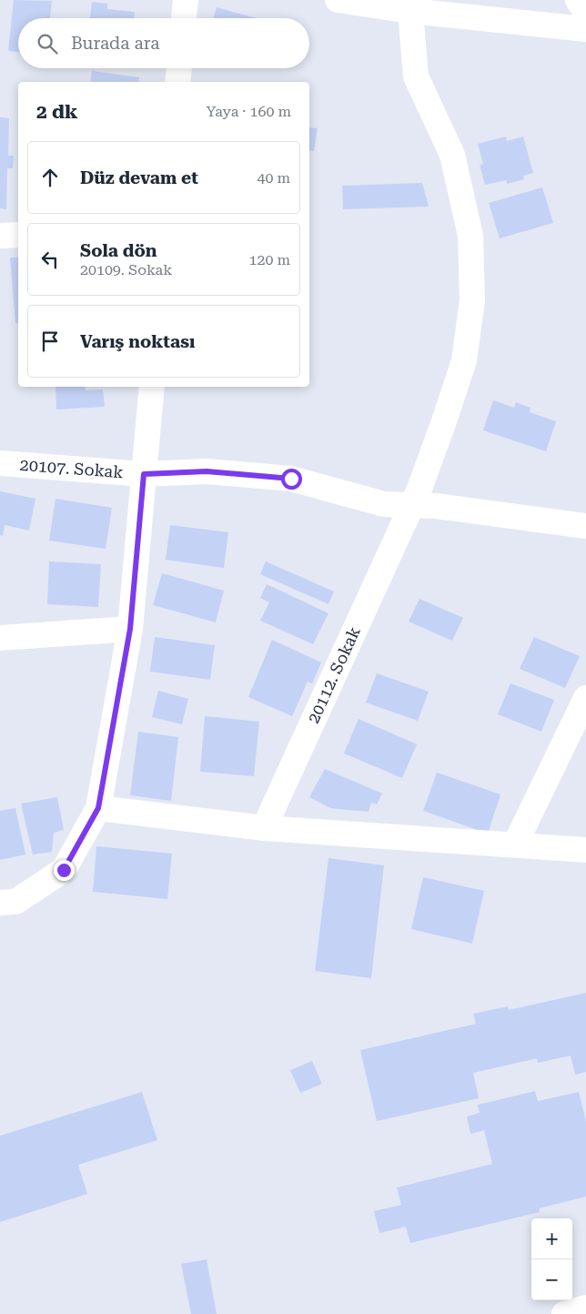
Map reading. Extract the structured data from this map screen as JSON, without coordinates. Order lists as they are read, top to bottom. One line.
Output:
{"streets":{"street":["20107. Sokak","20112. Sokak"]},"crossings":[["20107. Sokak","20112. Sokak"]],"page":{"search":"Burada ara","heading":["2 dk","Yaya · 160 m"],"list":[["Düz devam et","40 m"],["Sola dön","20109. Sokak","120 m"],"Varış noktası"],"map_buttons":["+","−"]}}
